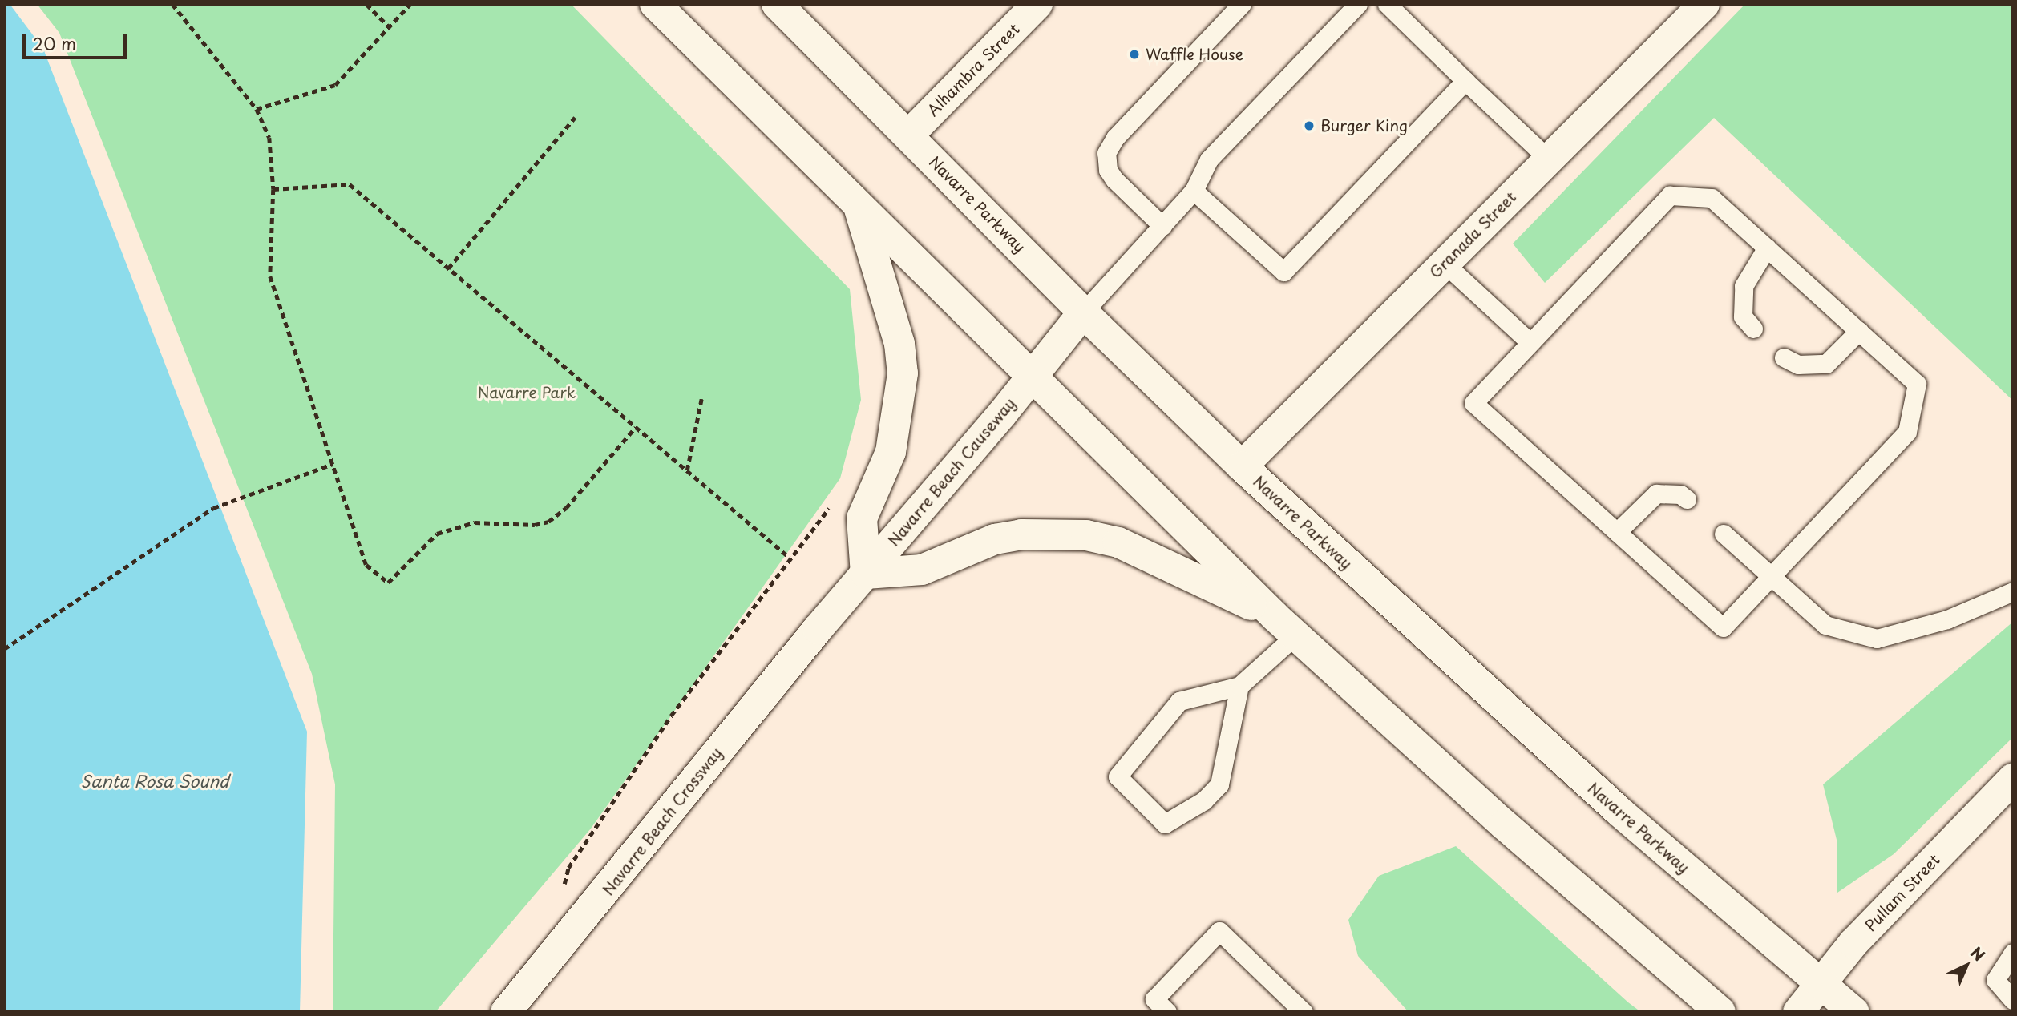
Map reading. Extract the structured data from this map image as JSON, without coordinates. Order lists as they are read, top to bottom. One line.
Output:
{"streets":{"main road":["Alhambra Street","Navarre Parkway","Granada Street","Navarre Beach Causeway","Navarre Beach Crossway","Pullam Street"]},"crossings":[["Alhambra Street","Navarre Parkway"],["Navarre Parkway","Granada Street"],["Navarre Parkway","Navarre Beach Causeway"],["Navarre Parkway","Pullam Street"],["Navarre Beach Causeway","Navarre Beach Crossway"]],"water":["Santa Rosa Sound"],"parks":["Navarre Park"],"places":["Waffle House","Burger King"],"scale_bar":"20 m","north":"top right"}
